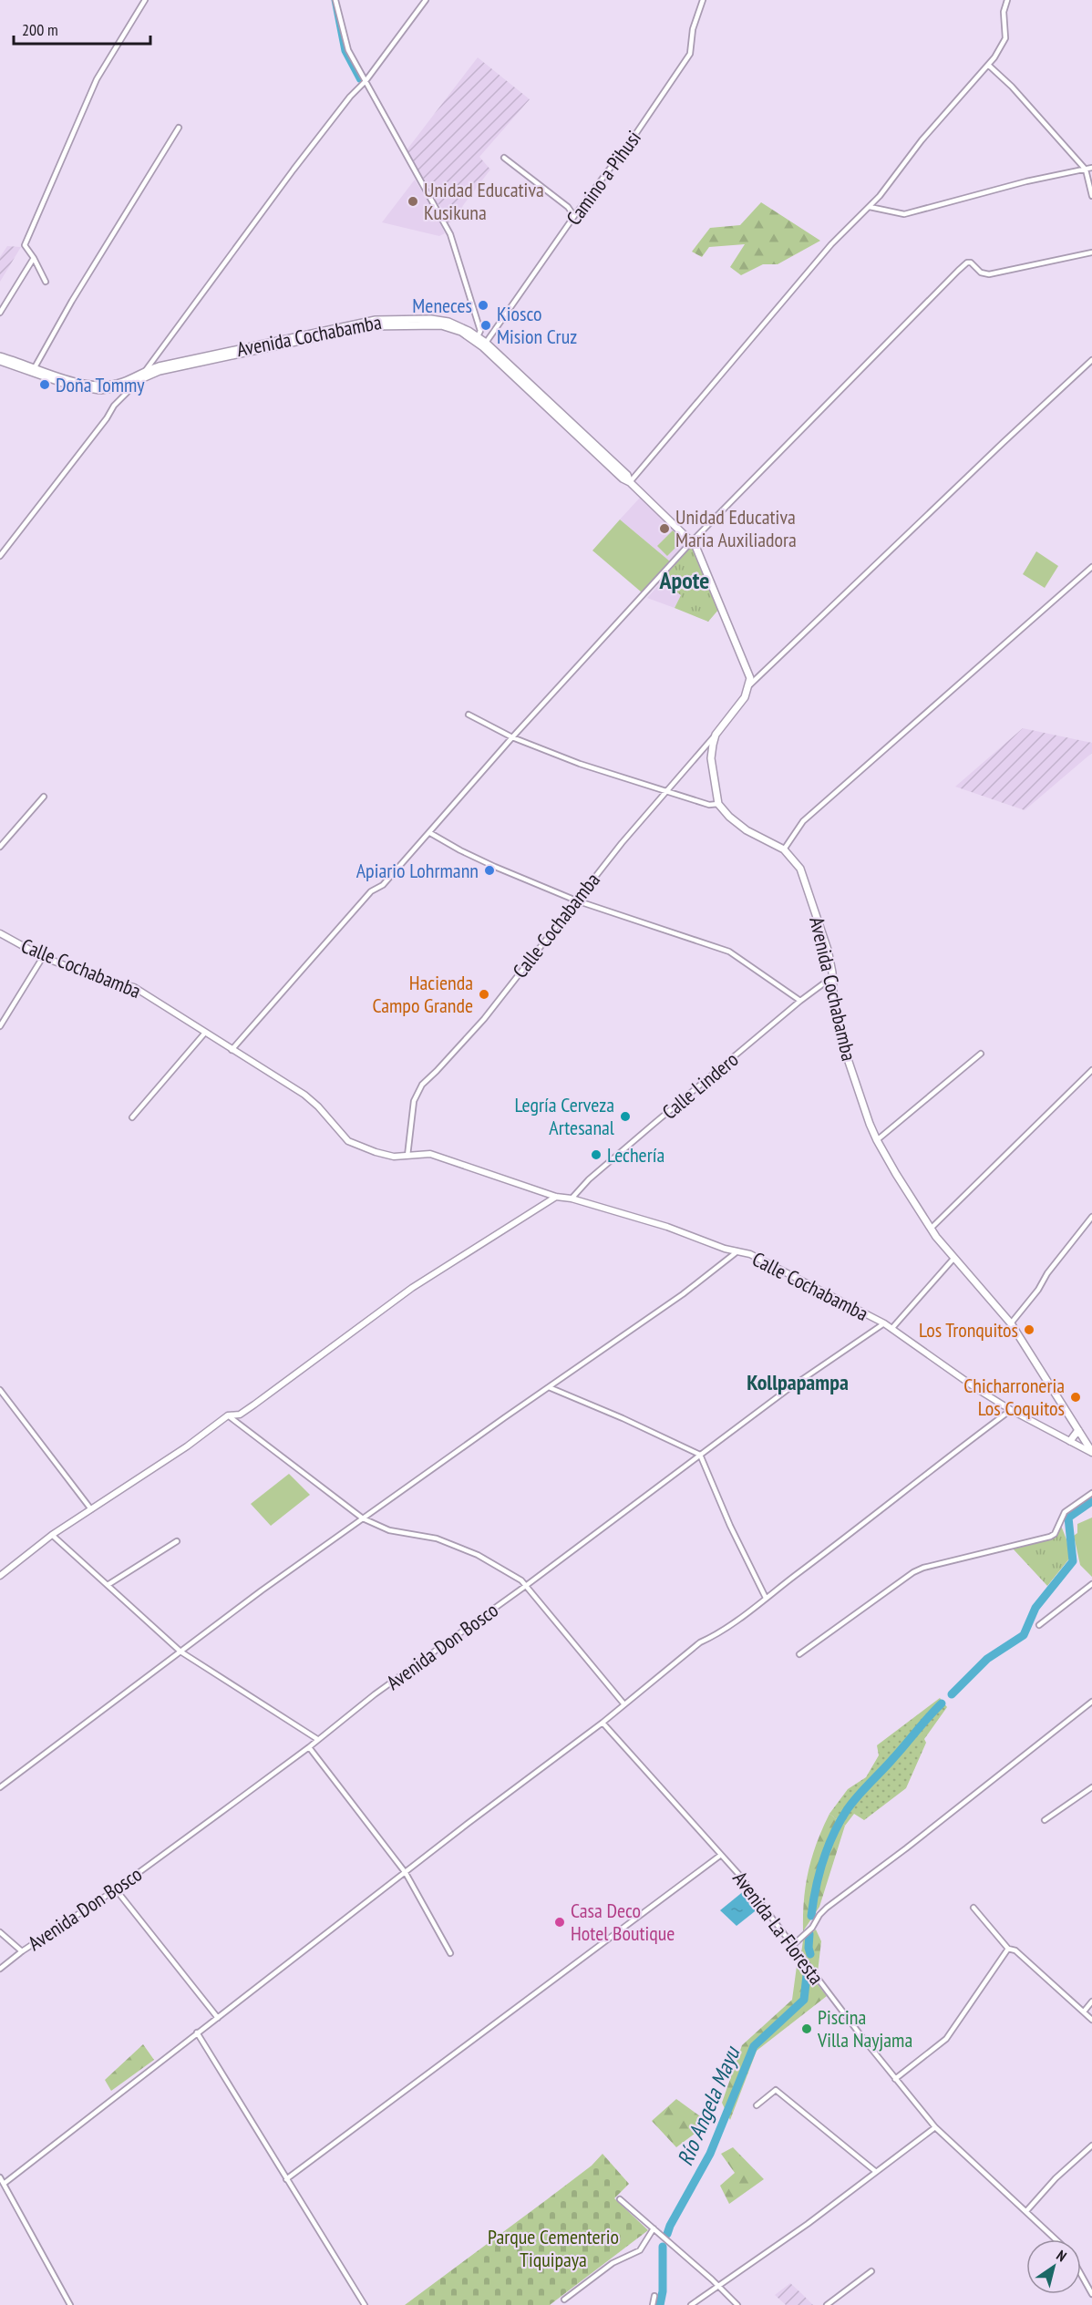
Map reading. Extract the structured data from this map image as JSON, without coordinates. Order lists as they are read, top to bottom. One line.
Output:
{"streets":{"main road":["Avenida Cochabamba"],"street":["Camino a Pihusi","Calle Cochabamba","Calle Lindero","Avenida Don Bosco","Avenida La Floresta"]},"crossings":[["Camino a Pihusi","Avenida Cochabamba"],["Avenida Cochabamba","Calle Cochabamba"],["Avenida Cochabamba","Calle Lindero"],["Calle Cochabamba","Calle Lindero"],["Calle Cochabamba","Avenida Don Bosco"]],"districts":["Apote","Kollpapampa"],"water":["Río Angela Mayu"],"parks":["Parque Cementerio Tiquipaya"],"places":["Unidad Educativa Kusikuna","Meneces","Kiosco Mision Cruz","Doña Tommy","Unidad Educativa Maria Auxiliadora","Apiario Lohrmann","Hacienda Campo Grande","Legría Cerveza Artesanal","Lechería","Los Tronquitos","Chicharroneria Los Coquitos","Casa Deco Hotel Boutique","Piscina Villa Nayjama"],"scale_bar":"200 m","north":"top right"}
